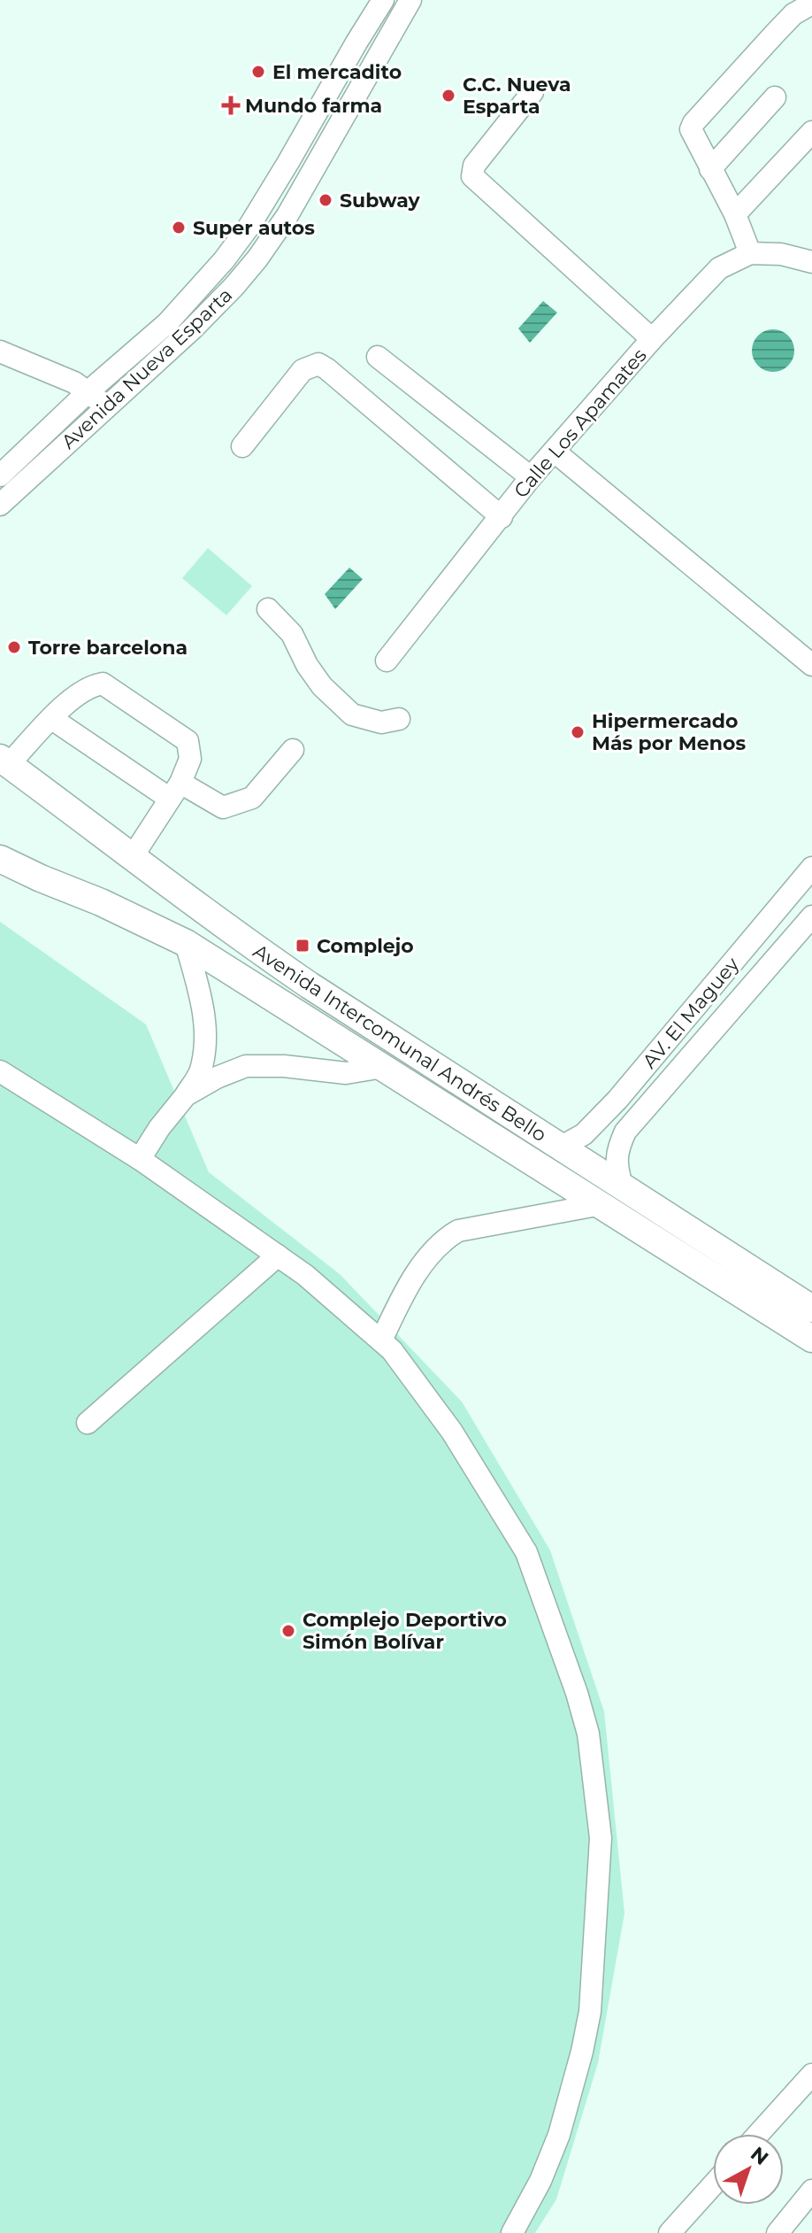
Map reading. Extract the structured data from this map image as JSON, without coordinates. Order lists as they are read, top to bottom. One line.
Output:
{"streets":{"main road":["Avenida Intercomunal Andrés Bello"],"street":["Avenida Nueva Esparta","Calle Los Apamates","AV. El Maguey"]},"crossings":[["AV. El Maguey","Avenida Intercomunal Andrés Bello"]],"places":{"other":["El mercadito","C.C. Nueva Esparta","Subway","Super autos","Torre barcelona","Hipermercado Más por Menos","Complejo Deportivo Simón Bolívar"],"health":["Mundo farma"],"transit":["Complejo"]},"north":"top right"}
